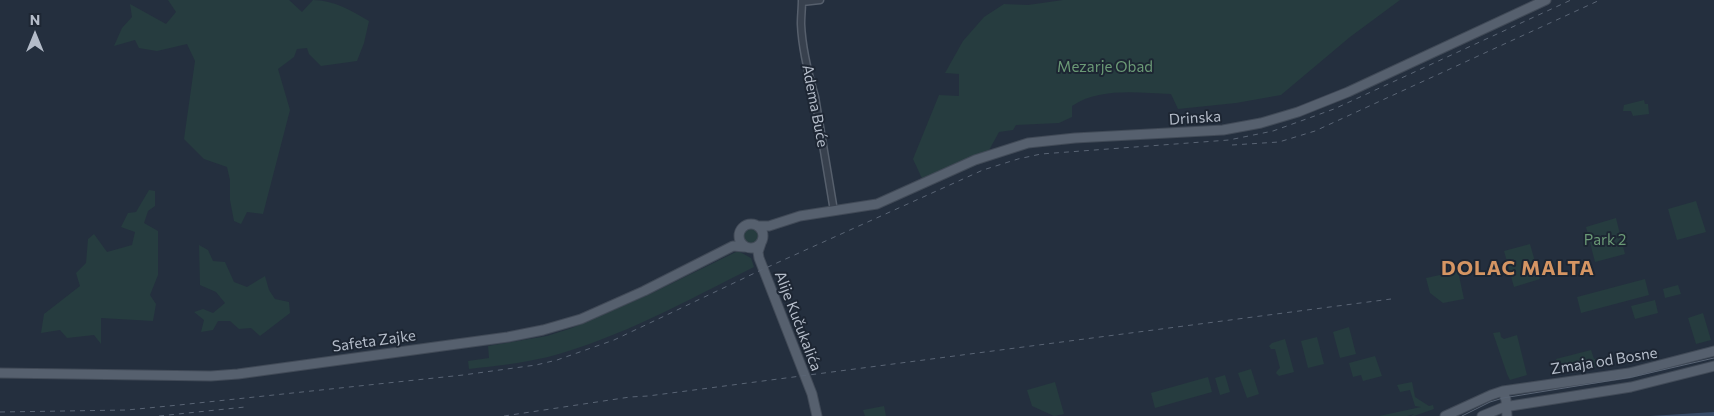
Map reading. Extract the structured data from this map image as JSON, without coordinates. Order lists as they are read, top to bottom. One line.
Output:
{"streets":{"main road":["Drinska","Alije Kučukalića","Safeta Zajke","Zmaja od Bosne"],"street":["Adema Buće"]},"crossings":[["Adema Buće","Drinska"],["Alije Kučukalića","Safeta Zajke"]],"districts":["DOLAC MALTA"],"parks":["Mezarje Obad","Park 2"],"north":"top"}
